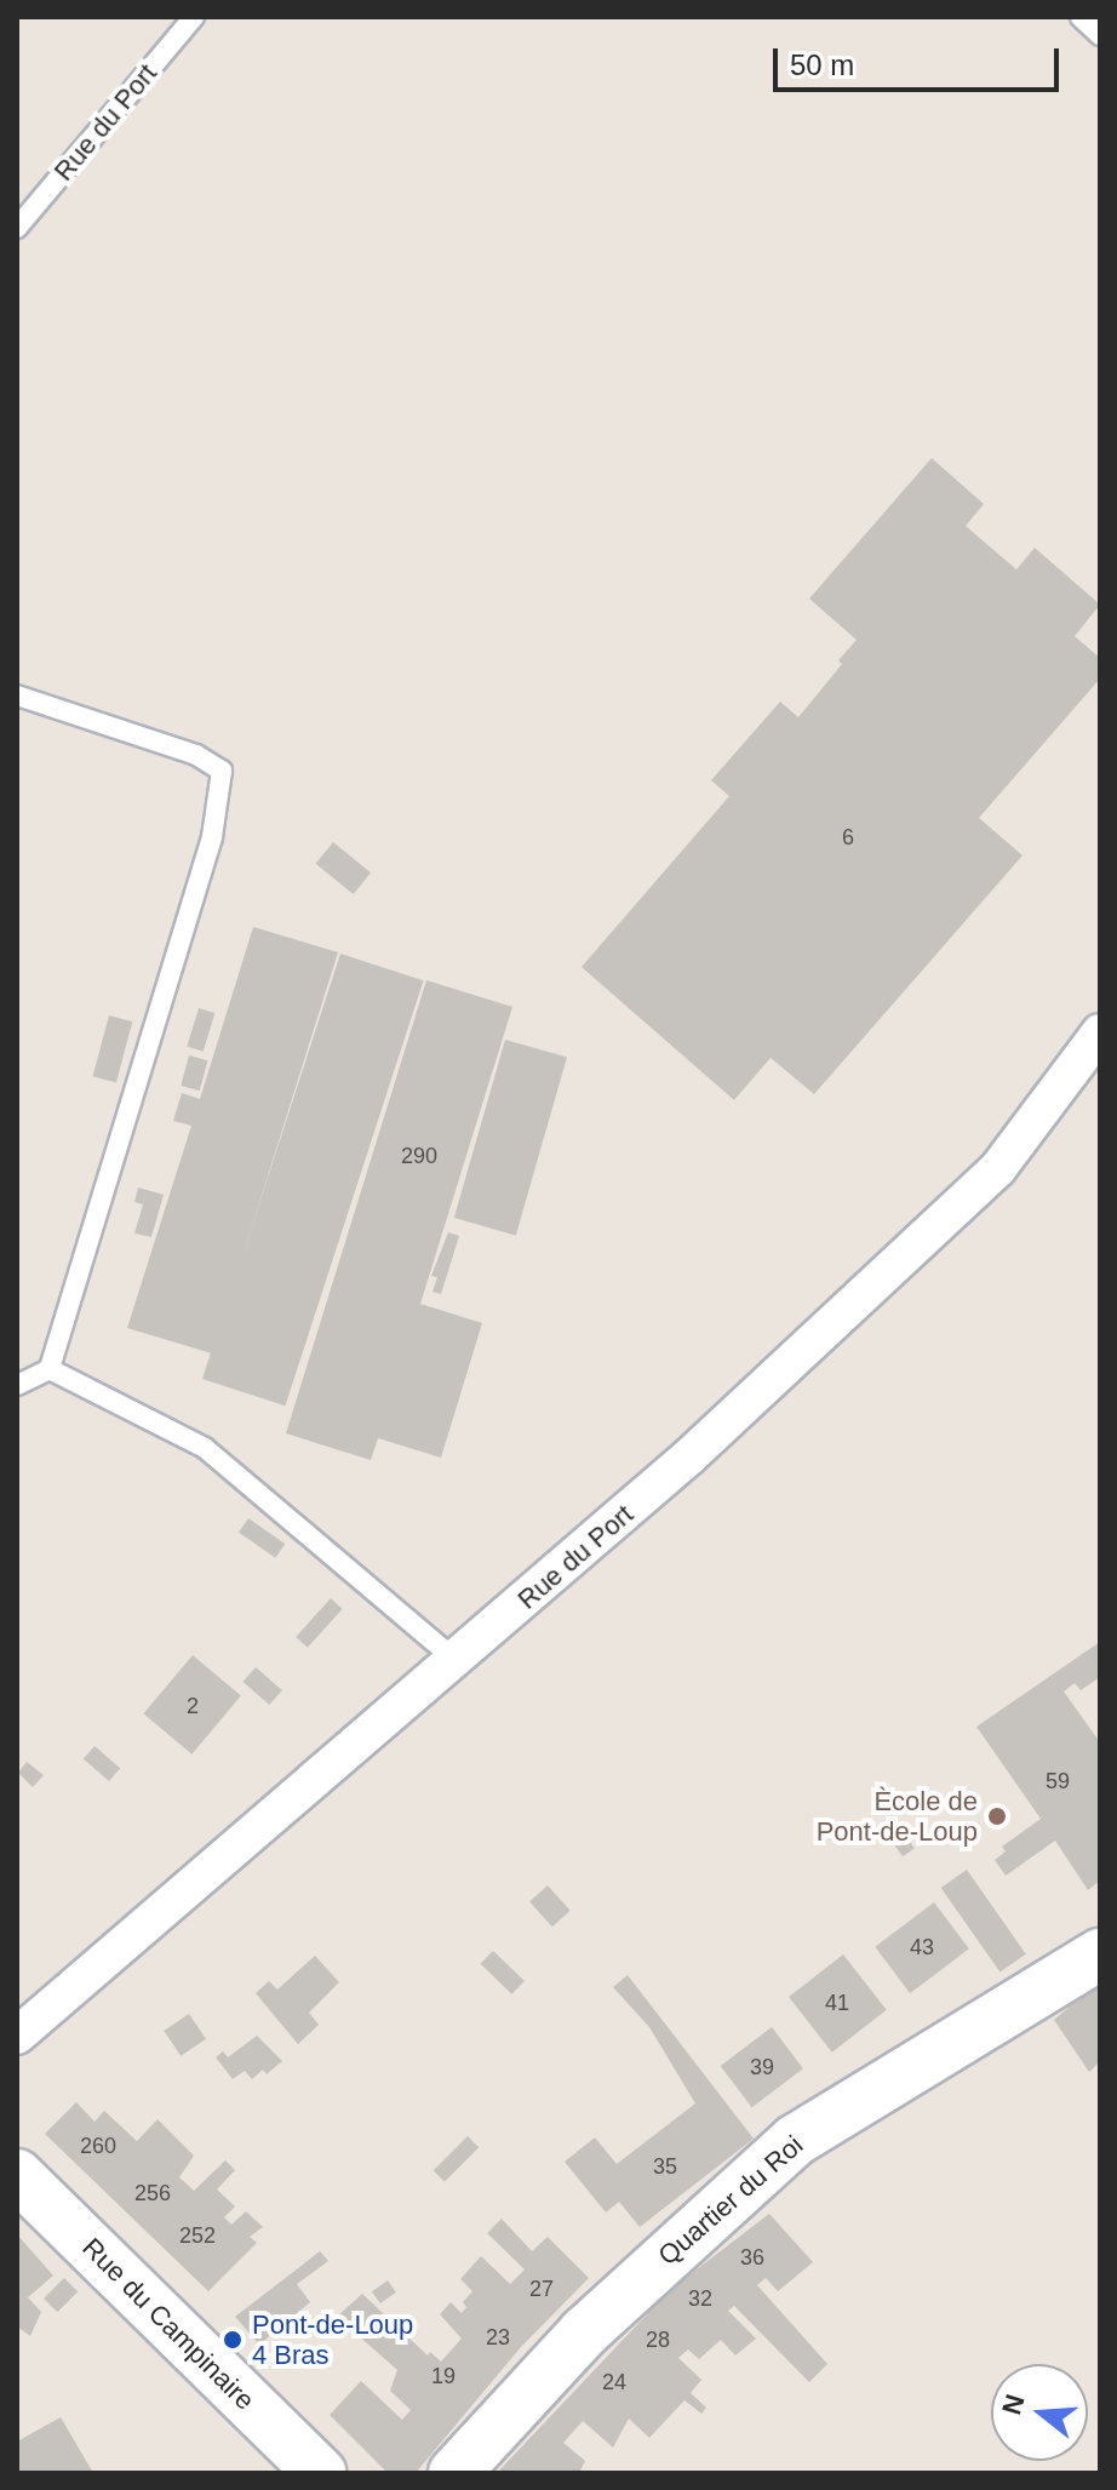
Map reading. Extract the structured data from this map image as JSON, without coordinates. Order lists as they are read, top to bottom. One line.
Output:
{"streets":{"street":["Rue du Port","Quartier du Roi","Rue du Campinaire"]},"places":["Ècole de Pont-de-Loup","Pont-de-Loup 4 Bras"],"house_numbers":["6","290","2","59","43","41","39","260","35","256","252","36","27","32","23","28","19","24"],"scale_bar":"50 m","north":"left"}
